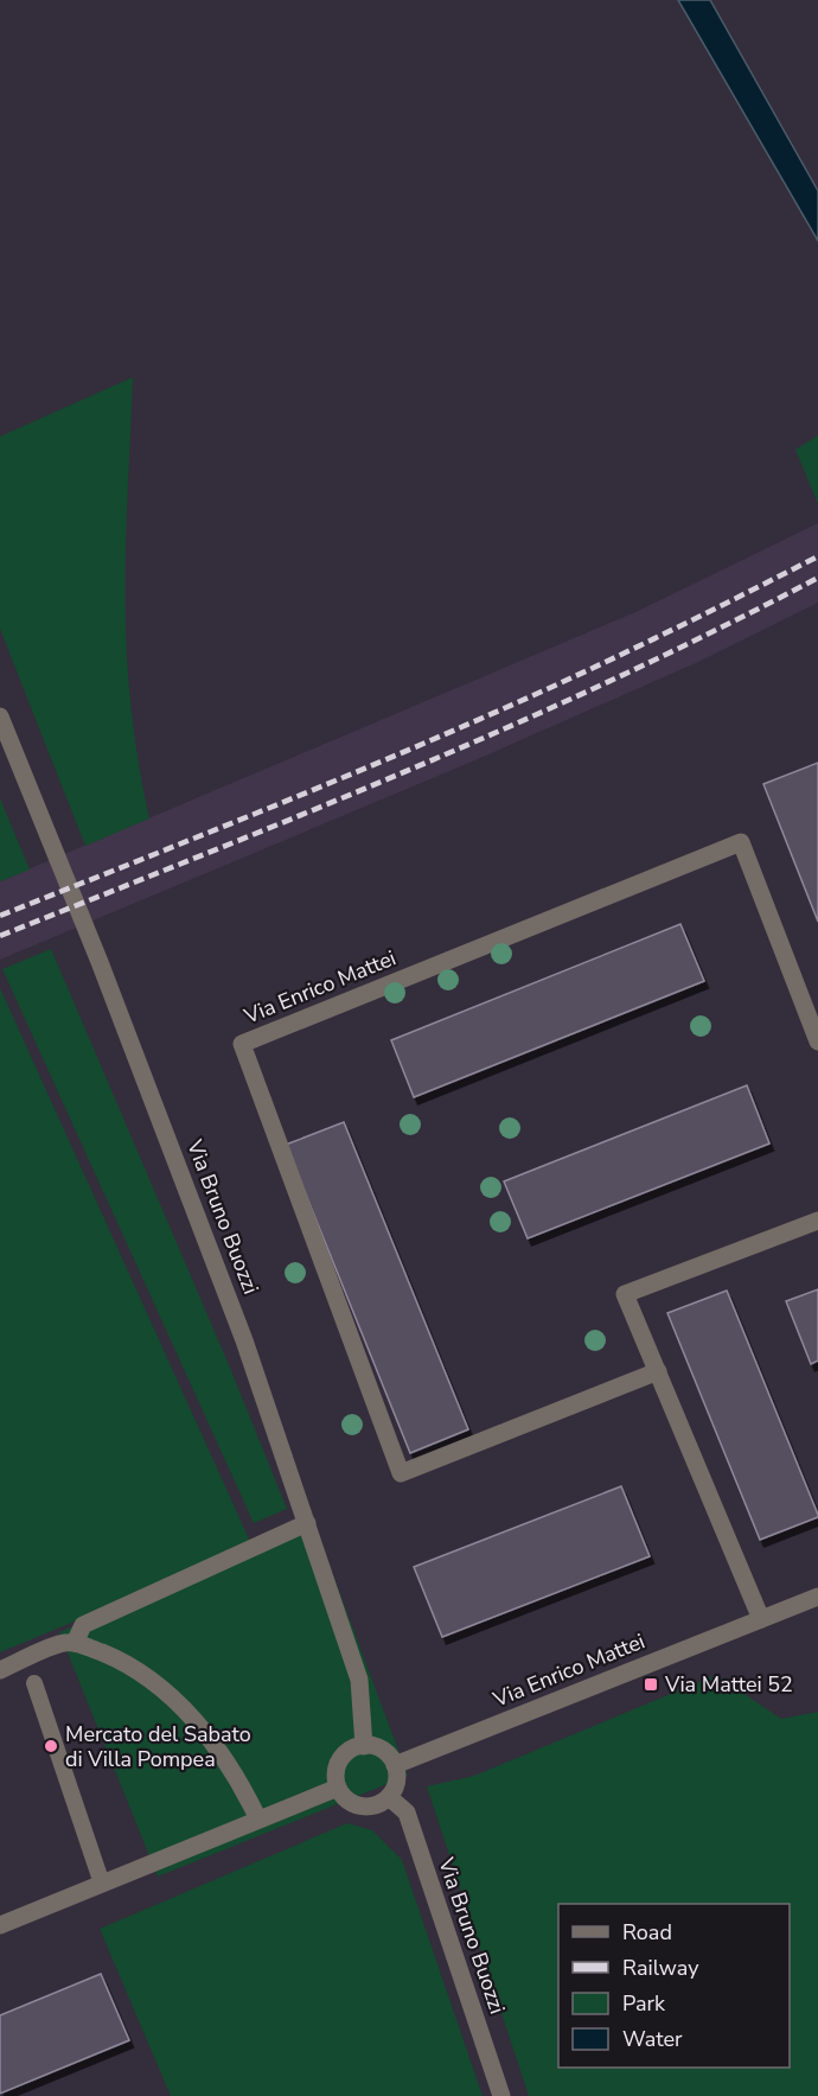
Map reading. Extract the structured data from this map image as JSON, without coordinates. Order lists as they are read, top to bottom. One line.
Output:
{"streets":{"street":["Via Enrico Mattei","Via Bruno Buozzi"]},"crossings":[["Via Enrico Mattei","Via Bruno Buozzi"]],"places":{"transit":["Via Mattei 52"],"other":["Mercato del Sabato di Villa Pompea"]},"legend":["Road","Railway","Park","Water"]}
